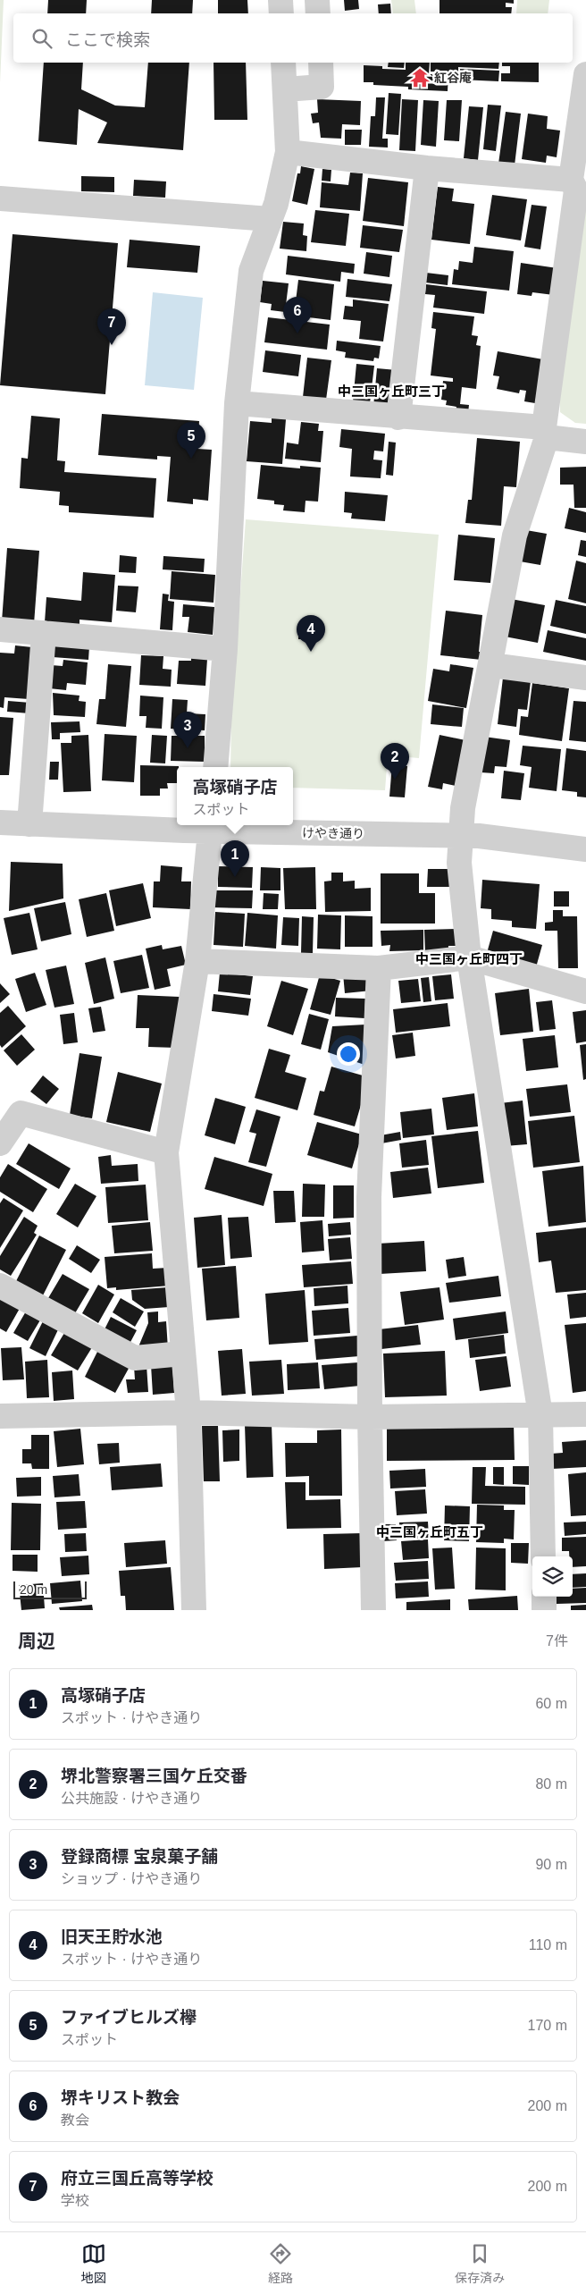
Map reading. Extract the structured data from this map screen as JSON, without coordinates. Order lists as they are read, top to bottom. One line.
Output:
{"streets":{"street":["けやき通り"]},"districts":["中三国ヶ丘町三丁","中三国ヶ丘町四丁","中三国ヶ丘町五丁"],"places":{"temple":["紅谷庵"]},"scale_bar":"20 m","page":{"search":"ここで検索","pins":["6","7","5","4","3","2","1"],"popup":["高塚硝子店","スポット"],"scale":"20 m","heading":["周辺","7件"],"list":[{"mark":"1","name":"高塚硝子店","note":"スポット · けやき通り","value":"60 m"},{"mark":"2","name":"堺北警察署三国ケ丘交番","note":"公共施設 · けやき通り","value":"80 m"},{"mark":"3","name":"登録商標 宝泉菓子舗","note":"ショップ · けやき通り","value":"90 m"},{"mark":"4","name":"旧天王貯水池","note":"スポット · けやき通り","value":"110 m"},{"mark":"5","name":"ファイブヒルズ欅","note":"スポット","value":"170 m"},{"mark":"6","name":"堺キリスト教会","note":"教会","value":"200 m"},{"mark":"7","name":"府立三国丘高等学校","note":"学校","value":"200 m"}],"nav":["地図","経路","保存済み"]}}
